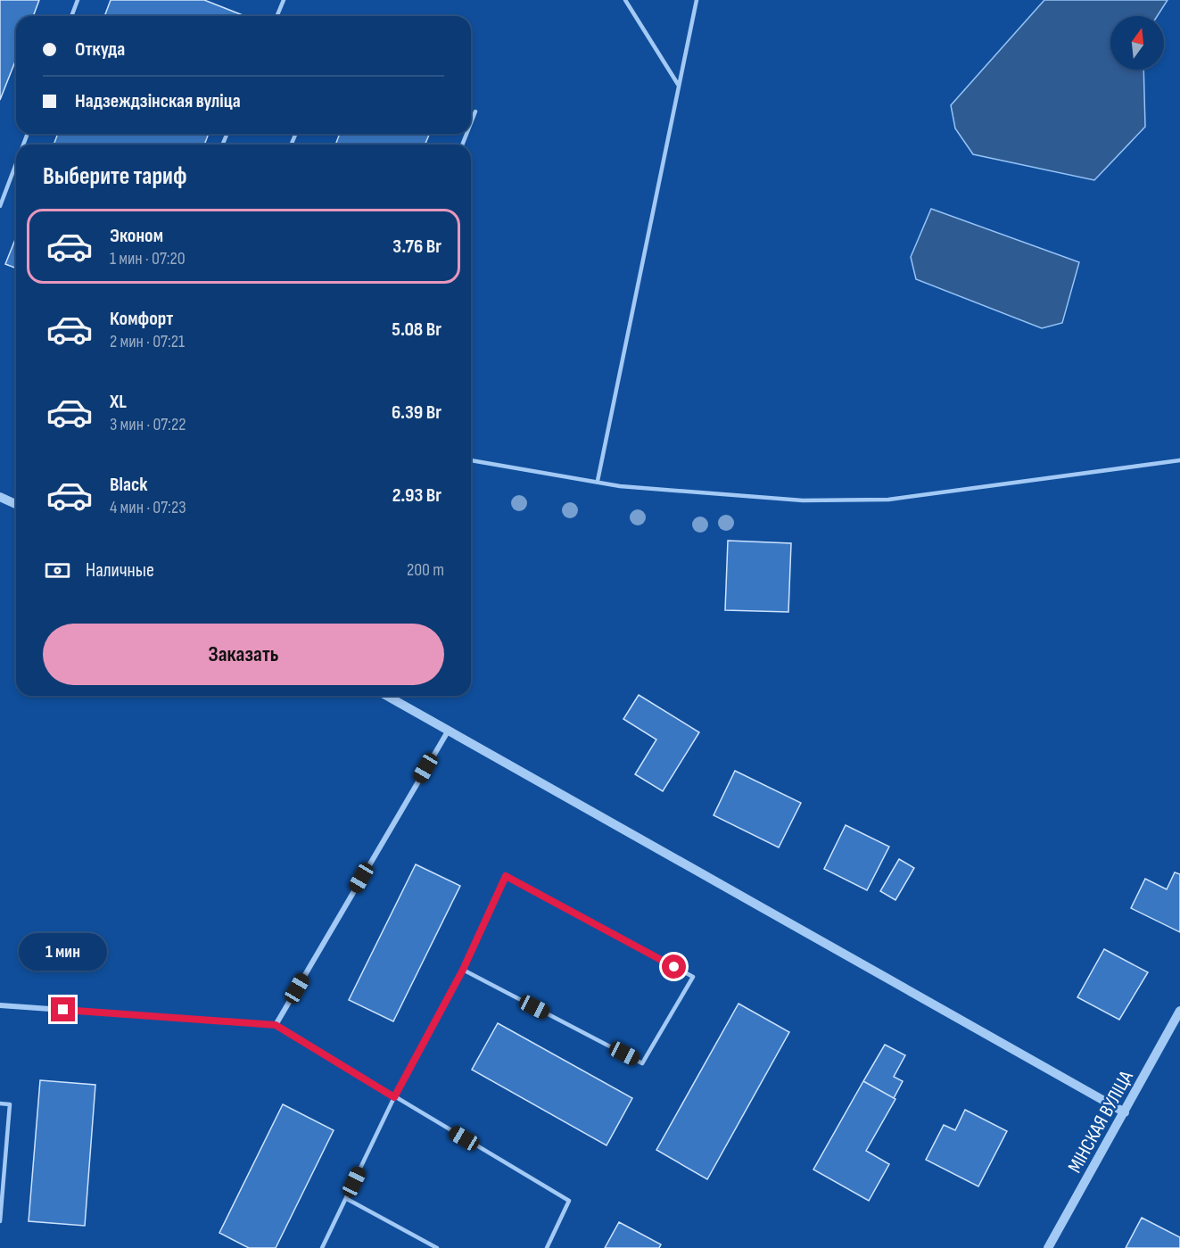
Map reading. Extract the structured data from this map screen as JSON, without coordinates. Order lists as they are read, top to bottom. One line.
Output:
{"streets":{"street":["МІНСКАЯ ВУЛІЦА"]},"north":"top","page":{"banner":["Откуда","Надзеждзінская вуліца"],"heading":"Выберите тариф","list":[{"name":"Эконом","note":"1 мин · 07:20","value":"3.76 Br"},{"name":"Комфорт","note":"2 мин · 07:21","value":"5.08 Br"},{"name":"XL","note":"3 мин · 07:22","value":"6.39 Br"},{"name":"Black","note":"4 мин · 07:23","value":"2.93 Br"}],"pay":["Наличные","200 m"],"buttons":"Заказать","bubble":"1 мин"}}
